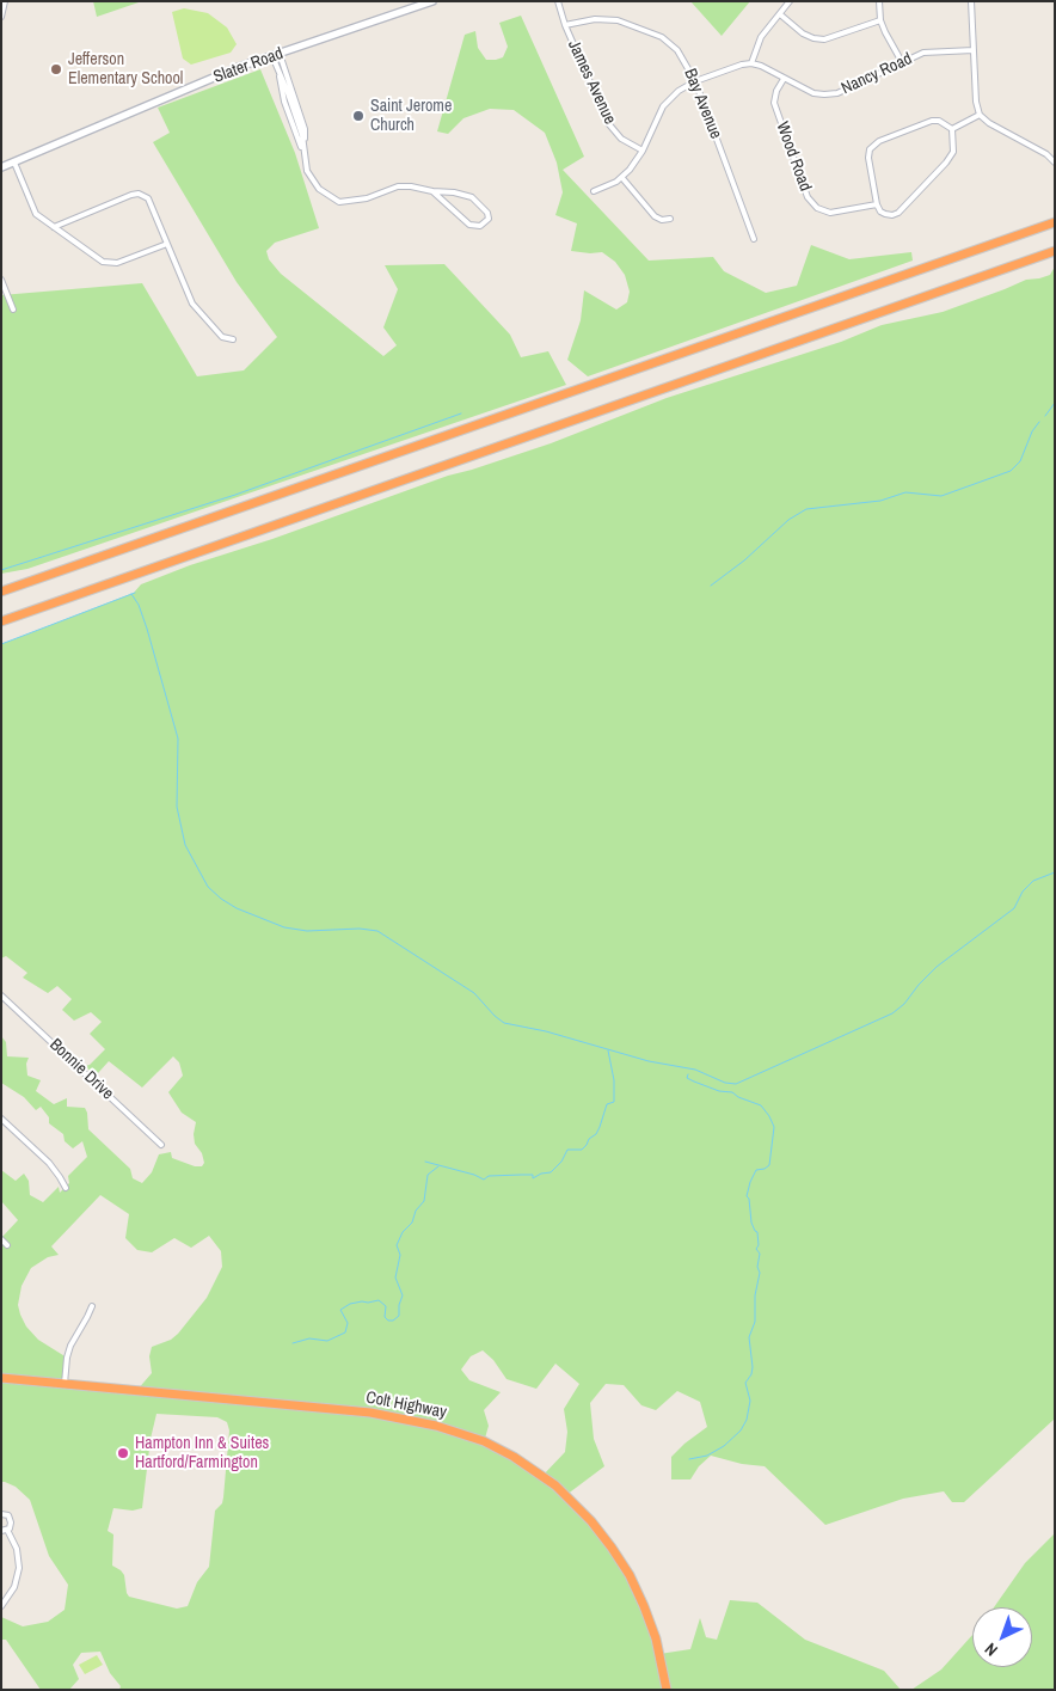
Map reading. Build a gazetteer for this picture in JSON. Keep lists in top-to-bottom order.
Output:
{
  "streets": {
    "highway": ["Colt Highway"],
    "main road": ["Slater Road"],
    "street": [
      "Nancy Road",
      "James Avenue",
      "Bay Avenue",
      "Wood Road",
      "Bonnie Drive"
    ]
  },
  "crossings": [
    ["Nancy Road", "Wood Road"],
    ["James Avenue", "Bay Avenue"]
  ],
  "places": ["Jefferson Elementary School", "Saint Jerome Church", "Hampton Inn & Suites Hartford/Farmington"],
  "north": "bottom left"
}
